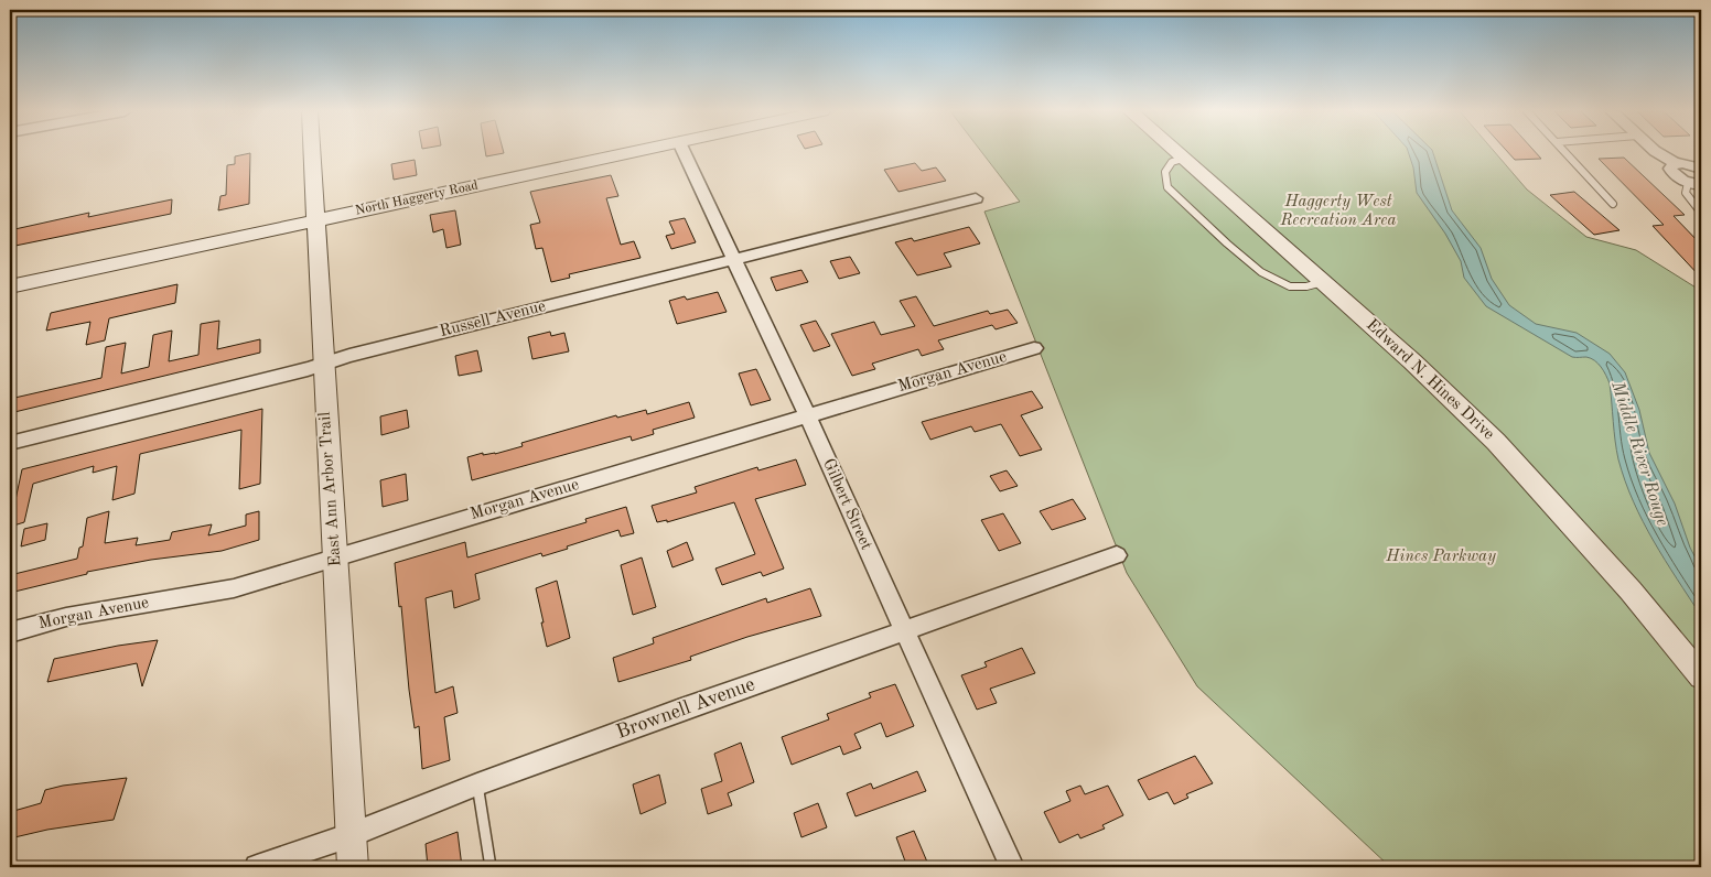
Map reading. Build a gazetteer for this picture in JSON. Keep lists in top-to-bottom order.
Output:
{
  "streets": {
    "street": [
      "North Haggerty Road",
      "Russell Avenue",
      "Morgan Avenue",
      "Edward N. Hines Drive",
      "East Ann Arbor Trail",
      "Gilbert Street",
      "Brownell Avenue"
    ]
  },
  "crossings": [
    ["North Haggerty Road", "East Ann Arbor Trail"],
    ["Russell Avenue", "East Ann Arbor Trail"],
    ["Russell Avenue", "Gilbert Street"],
    ["Morgan Avenue", "East Ann Arbor Trail"],
    ["Morgan Avenue", "Gilbert Street"],
    ["East Ann Arbor Trail", "Brownell Avenue"],
    ["Gilbert Street", "Brownell Avenue"]
  ],
  "water": ["Middle River Rouge"],
  "parks": ["Haggerty West Recreation Area", "Hines Parkway"]
}
